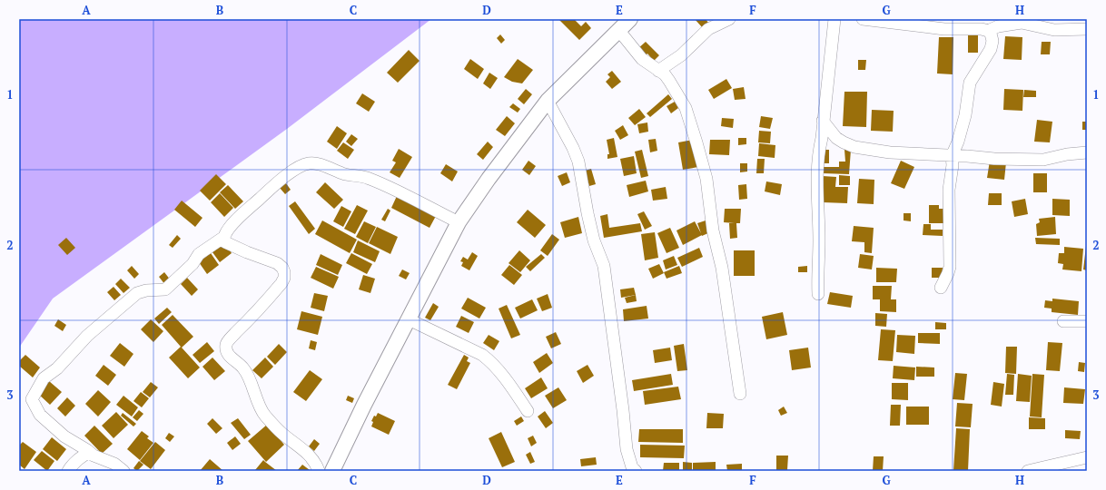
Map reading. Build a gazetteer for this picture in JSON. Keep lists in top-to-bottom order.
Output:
{
  "grid": {
    "columns": [
      "A",
      "B",
      "C",
      "D",
      "E",
      "F",
      "G",
      "H"
    ],
    "rows": ["1", "2", "3"]
  }
}
